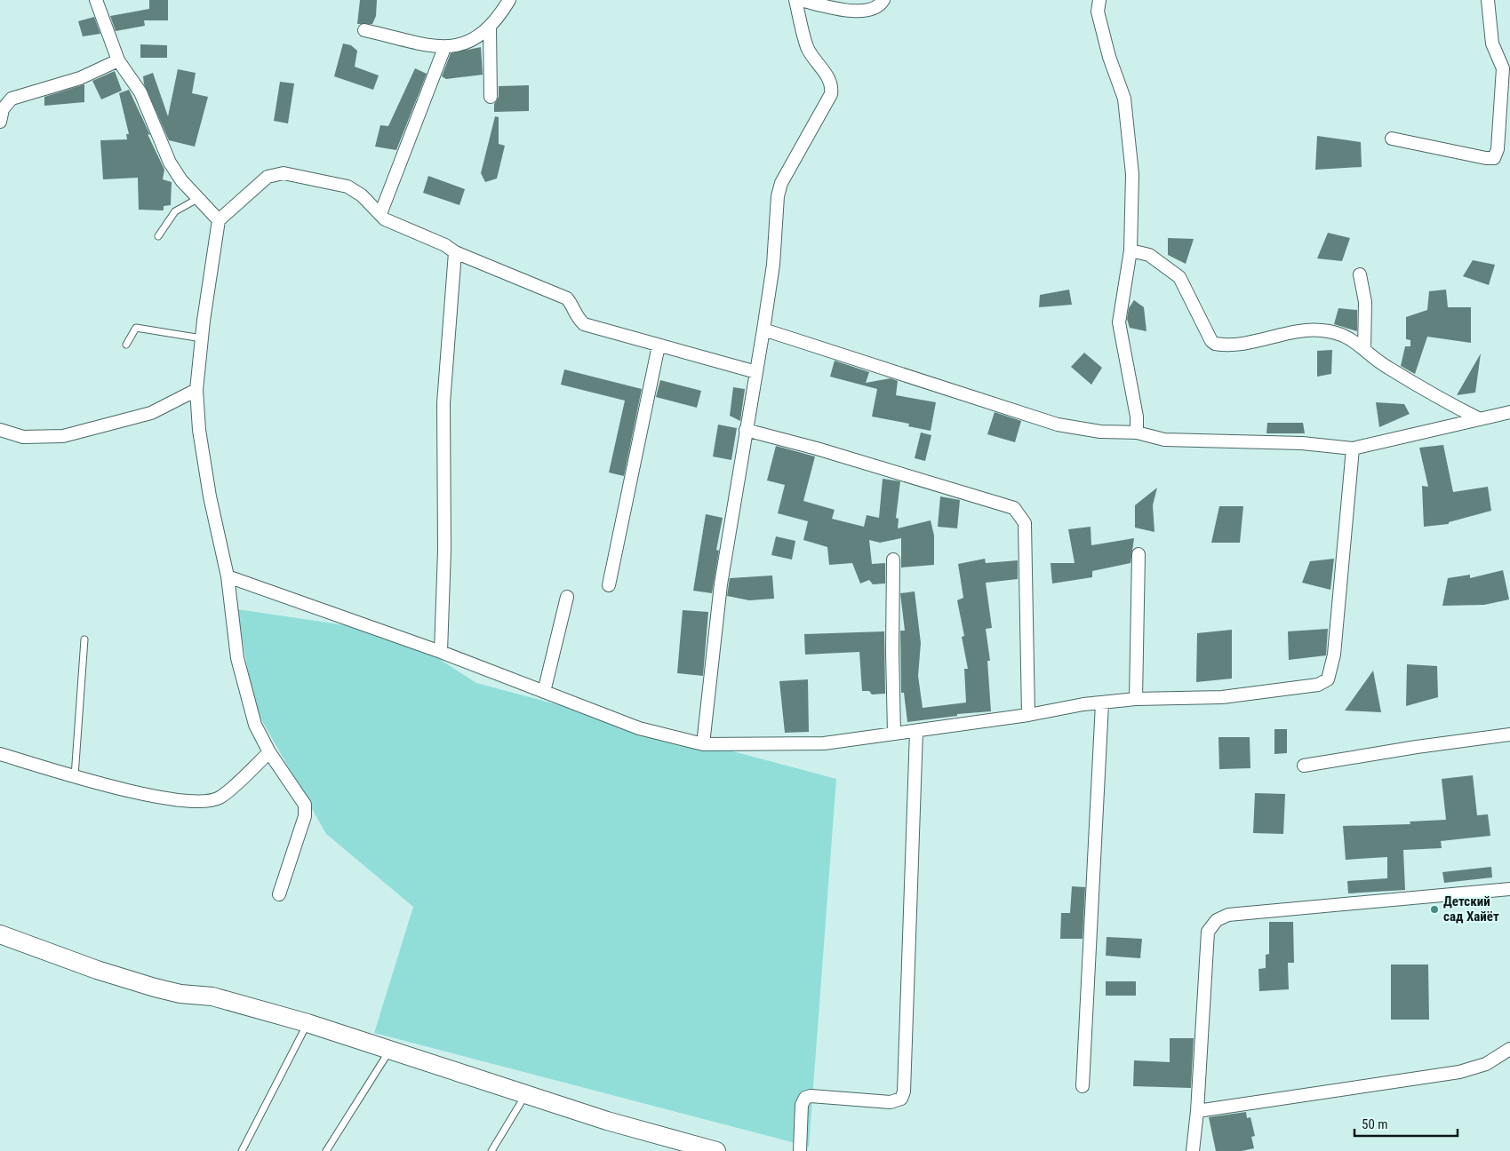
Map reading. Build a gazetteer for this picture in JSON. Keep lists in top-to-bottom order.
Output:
{
  "places": ["Детский сад Хайёт"],
  "scale_bar": "50 m"
}
